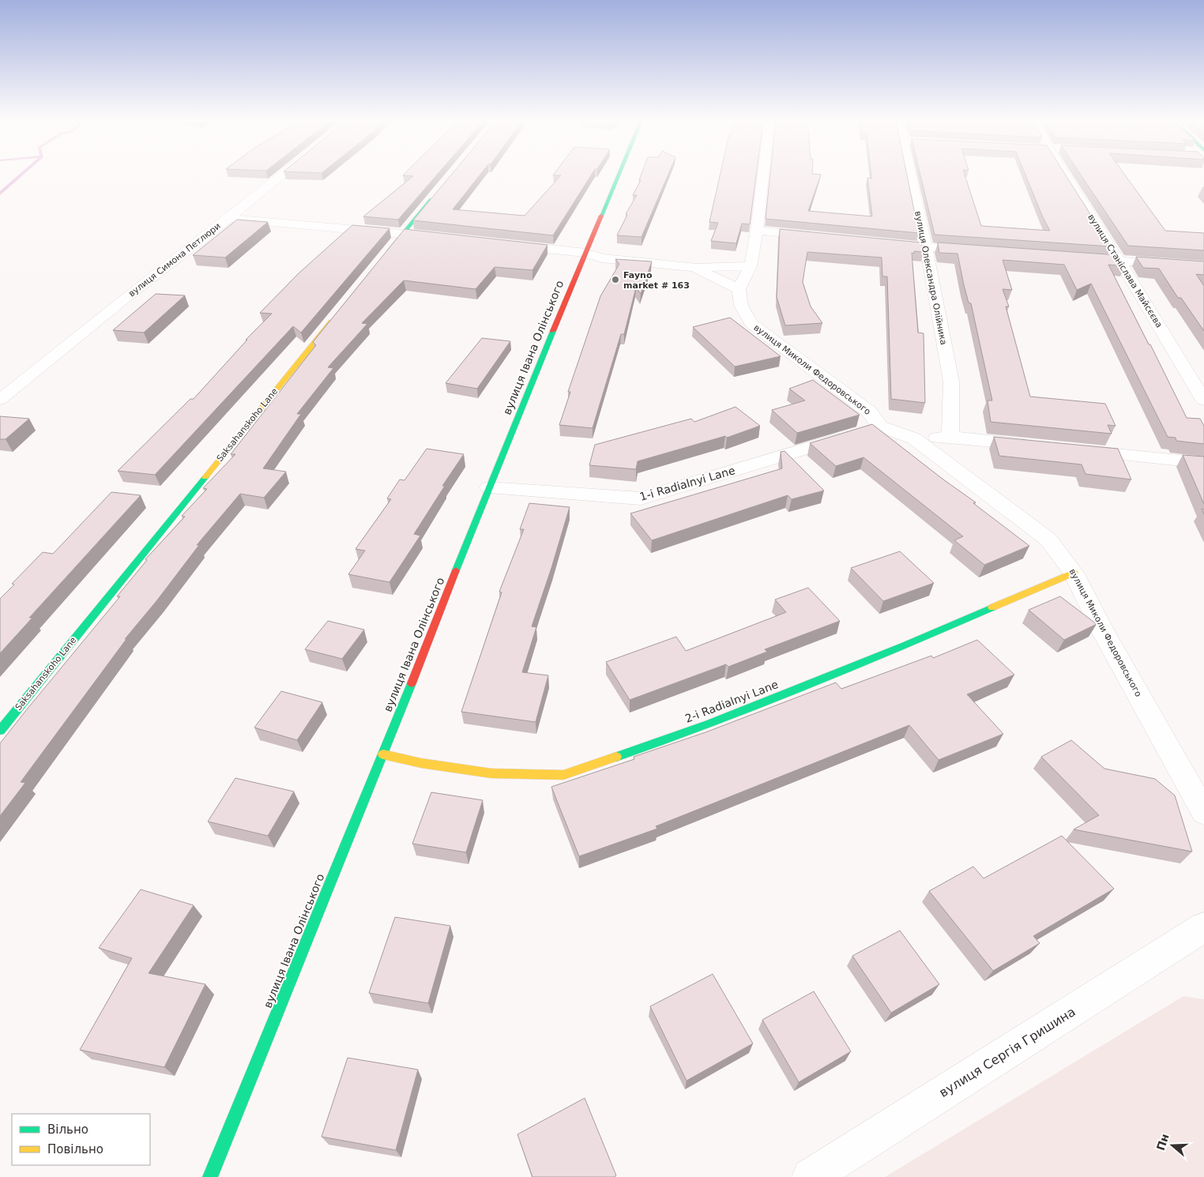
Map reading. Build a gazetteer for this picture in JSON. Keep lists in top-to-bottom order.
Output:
{
  "streets": {
    "street": [
      "вулиця Симона Петлюри",
      "вулиця Станіслава Майсєєва",
      "вулиця Олександра Олійника",
      "вулиця Івана Олінського",
      "вулиця Миколи Федоровського",
      "Saksahanskoho Lane",
      "1-i Radialnyi Lane",
      "2-i Radialnyi Lane",
      "вулиця Сергія Гришина"
    ]
  },
  "crossings": [
    ["вулиця Івана Олінського", "1-i Radialnyi Lane"],
    ["вулиця Івана Олінського", "2-i Radialnyi Lane"],
    ["вулиця Миколи Федоровського", "1-i Radialnyi Lane"],
    ["вулиця Миколи Федоровського", "2-i Radialnyi Lane"]
  ],
  "places": ["Fayno market # 163"],
  "legend": ["Вільно", "Повільно"],
  "north": "left"
}
